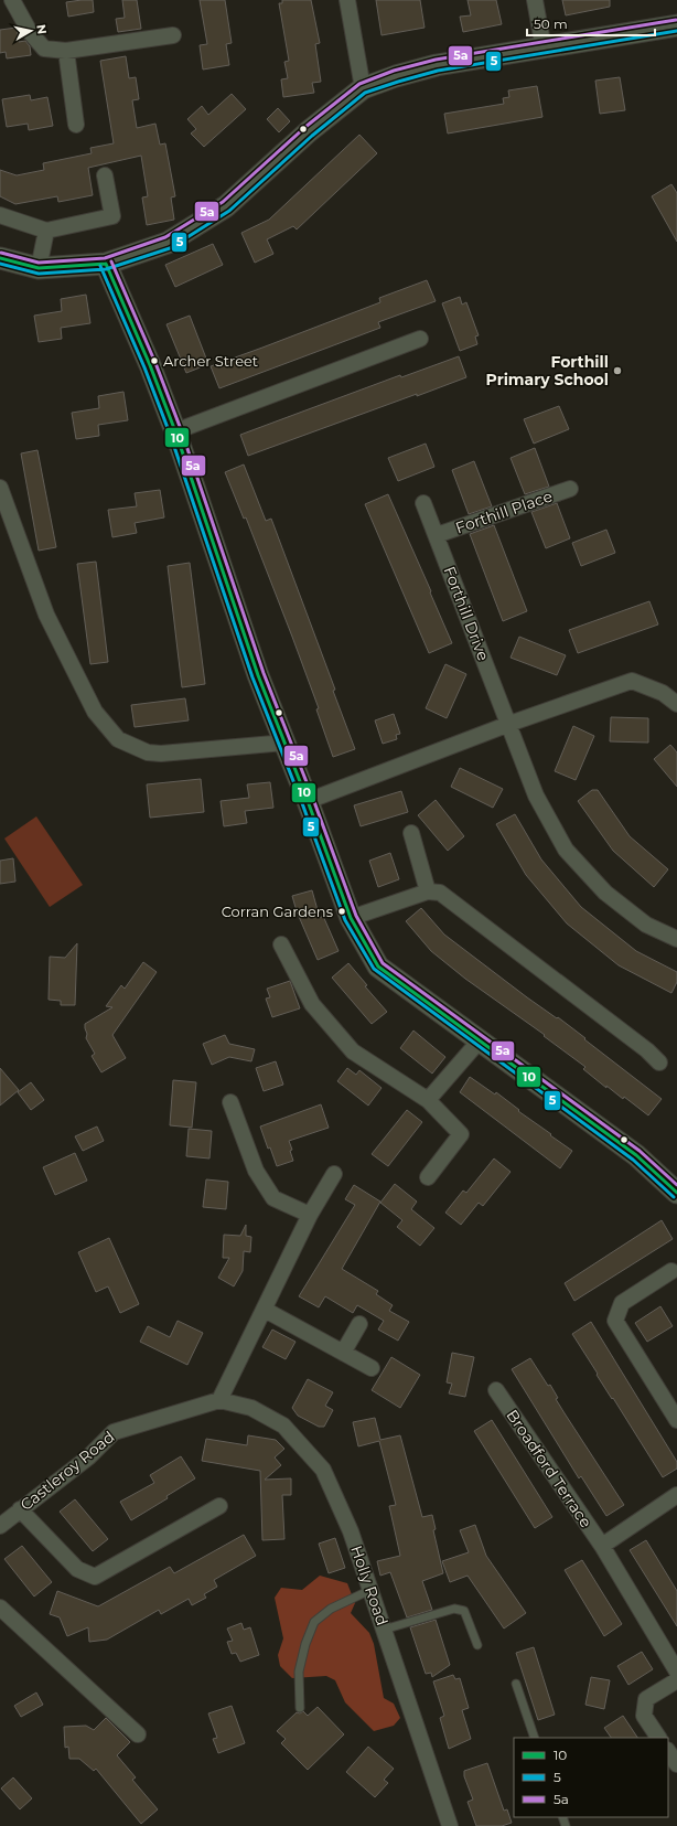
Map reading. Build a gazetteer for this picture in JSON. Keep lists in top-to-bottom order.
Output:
{
  "streets": {
    "street": [
      "Forthill Place",
      "Forthill Drive",
      "Broadford Terrace",
      "Castleroy Road",
      "Holly Road"
    ]
  },
  "crossings": [
    ["Forthill Place", "Forthill Drive"],
    ["Castleroy Road", "Holly Road"]
  ],
  "places": ["Archer Street", "Forthill Primary School", "Corran Gardens"],
  "lines": ["transit line 5a", "transit line 5", "transit line 10"],
  "legend": ["10", "5", "5a"],
  "scale_bar": "50 m",
  "north": "right"
}
